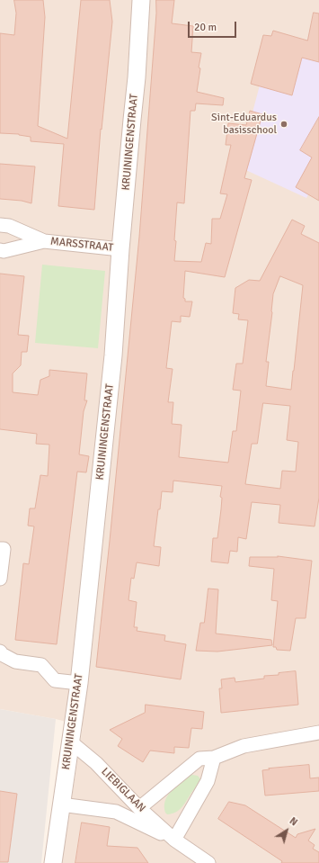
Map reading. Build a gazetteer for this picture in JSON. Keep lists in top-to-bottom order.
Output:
{
  "streets": {
    "street": ["KRUININGENSTRAAT", "MARSSTRAAT", "LIEBIGLAAN"]
  },
  "crossings": [
    ["KRUININGENSTRAAT", "MARSSTRAAT"],
    ["KRUININGENSTRAAT", "LIEBIGLAAN"]
  ],
  "places": ["Sint-Eduardus basisschool"],
  "scale_bar": "20 m",
  "north": "top right"
}
